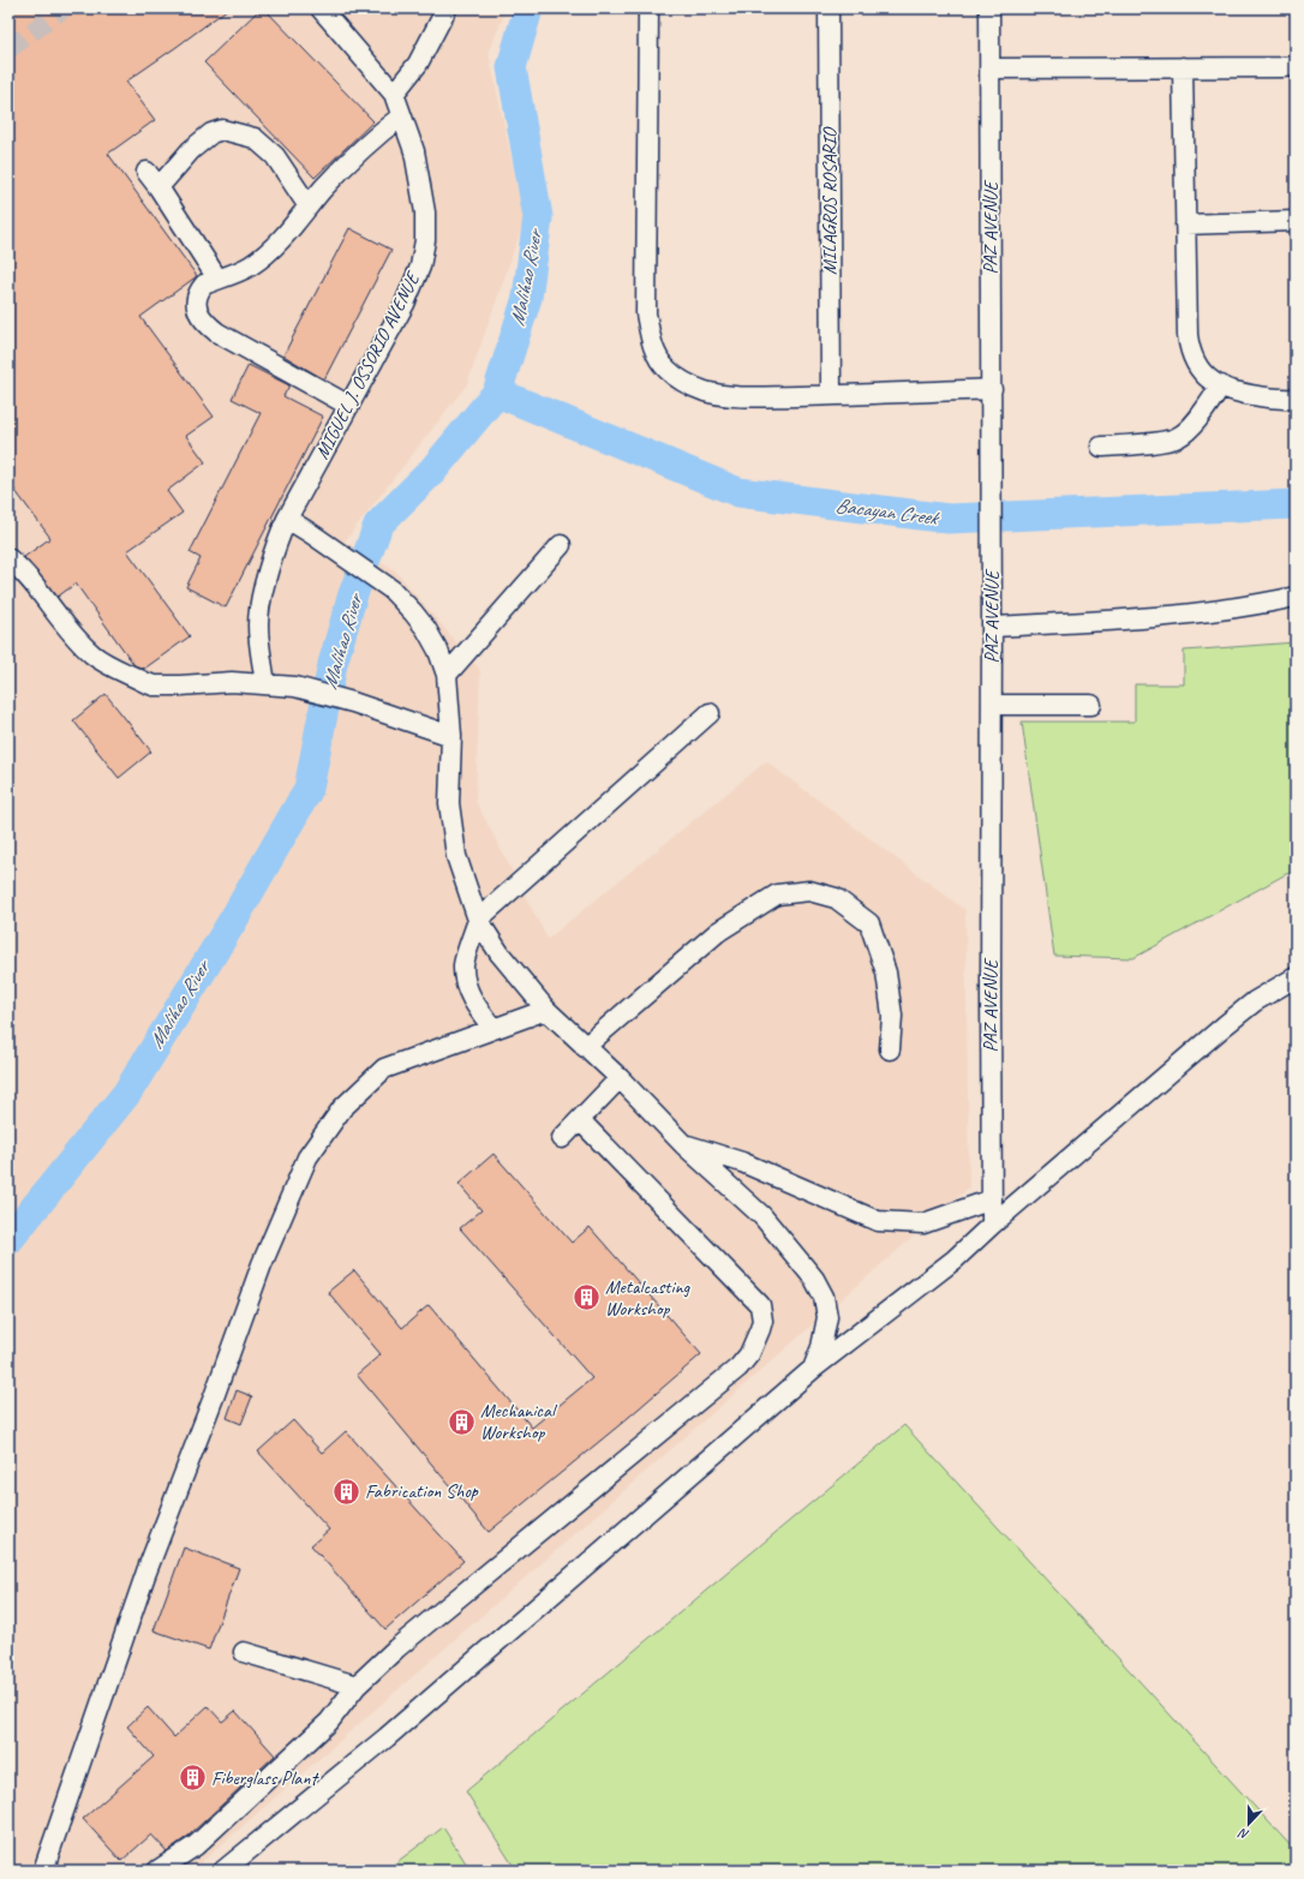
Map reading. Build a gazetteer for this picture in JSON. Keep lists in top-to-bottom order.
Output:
{
  "streets": {
    "street": ["MILAGROS ROSARIO", "PAZ AVENUE", "MIGUEL J. OSSORIO AVENUE"]
  },
  "water": ["Malihao River", "Bacayan Creek"],
  "places": {
    "building": [
      "Metalcasting Workshop",
      "Mechanical Workshop",
      "Fabrication Shop",
      "Fiberglass Plant"
    ]
  },
  "north": "bottom"
}
